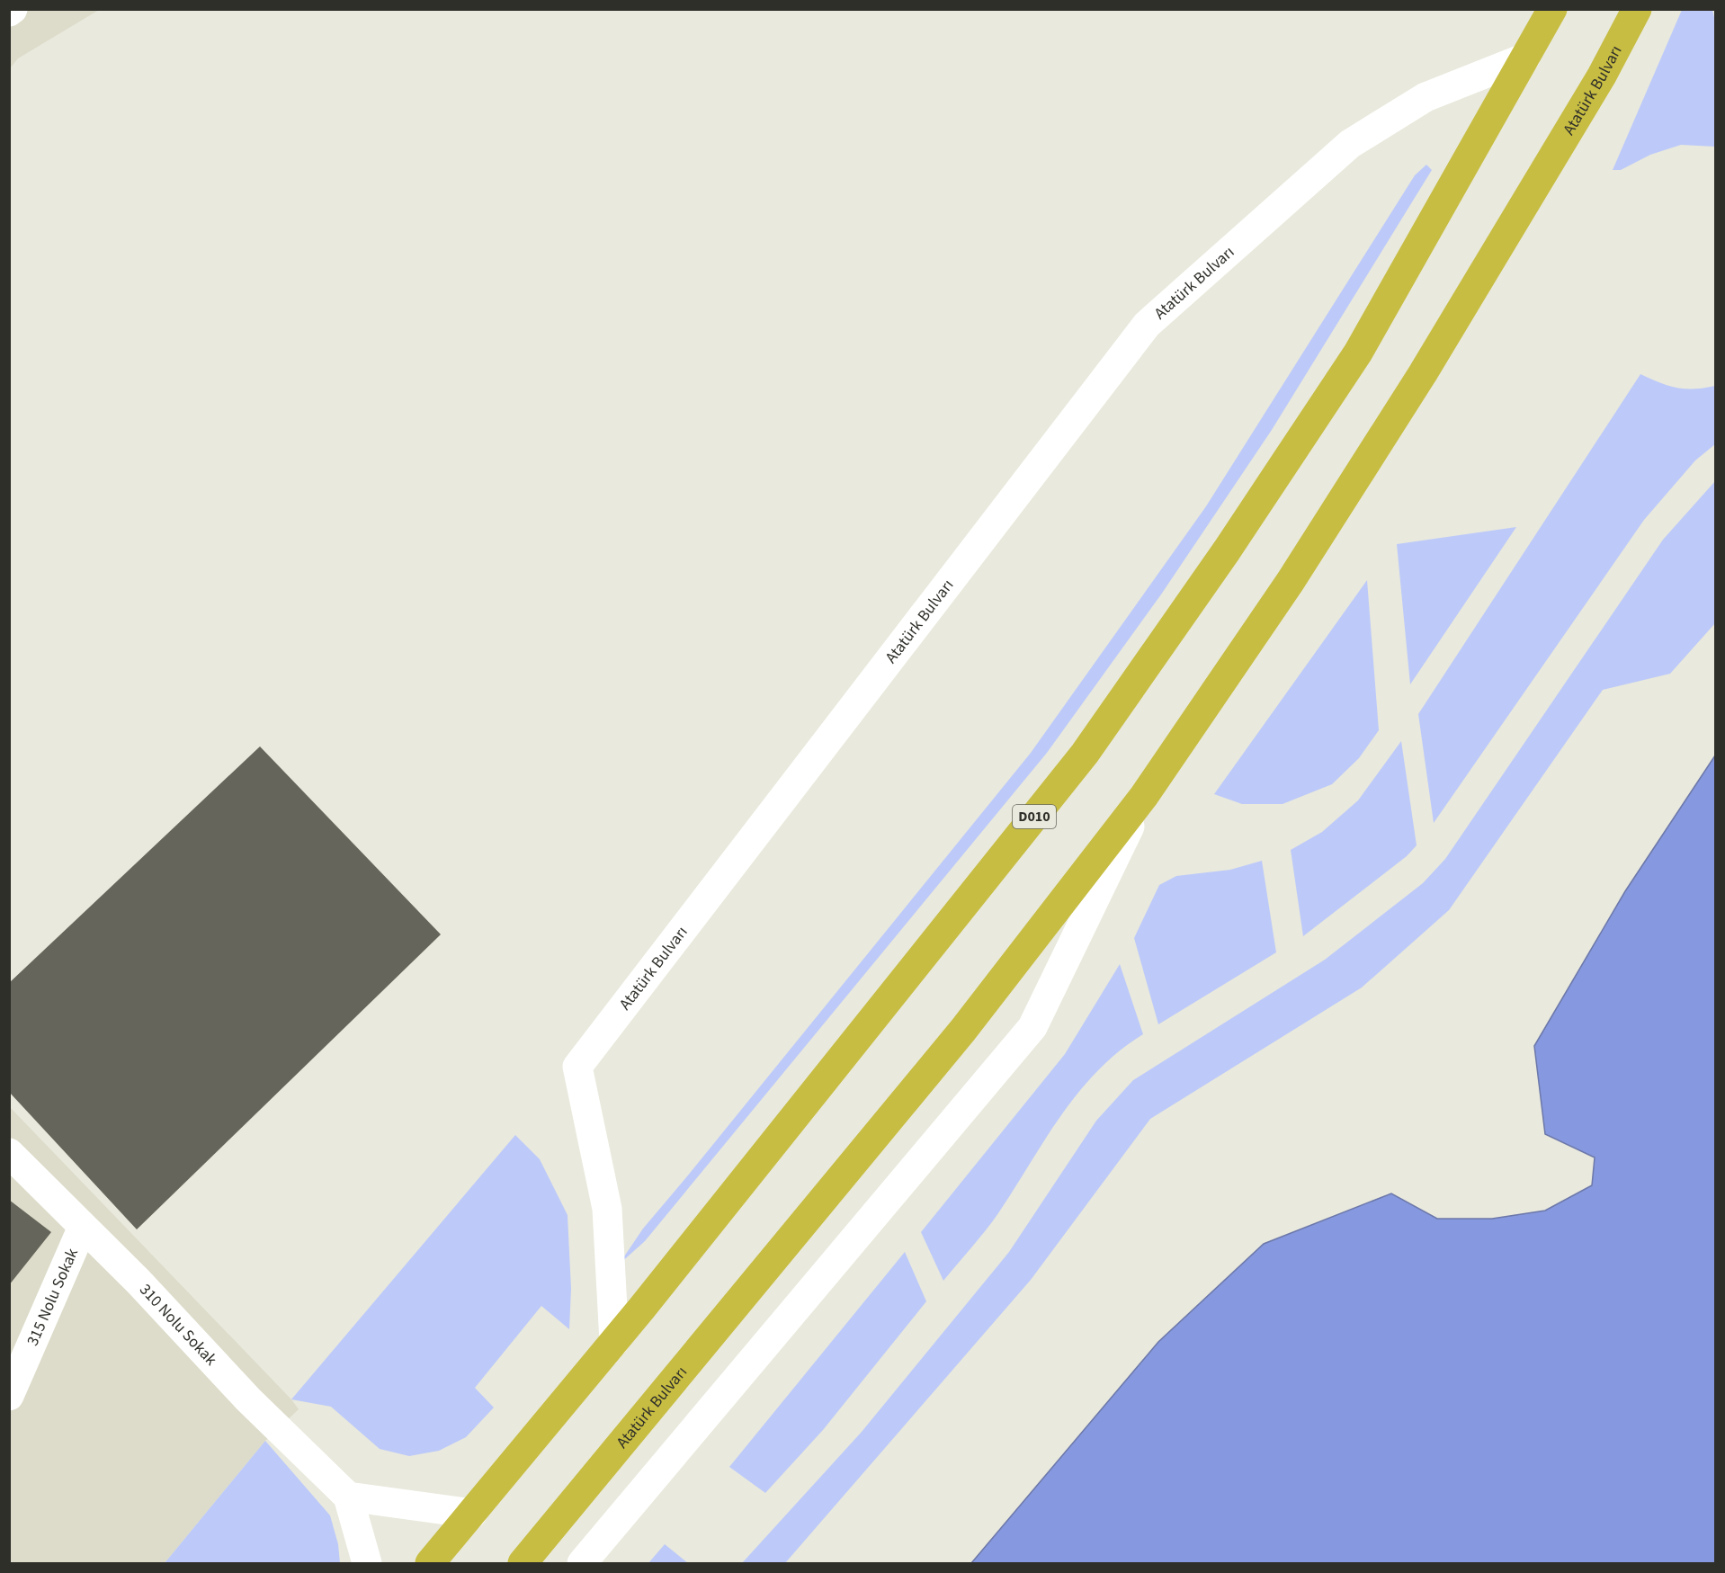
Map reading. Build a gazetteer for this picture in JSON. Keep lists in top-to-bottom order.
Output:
{
  "streets": {
    "highway": ["Atatürk Bulvarı", "D010"],
    "street": ["315 Nolu Sokak", "310 Nolu Sokak"]
  },
  "crossings": [
    ["Atatürk Bulvarı", "D010"],
    ["315 Nolu Sokak", "310 Nolu Sokak"]
  ]
}
